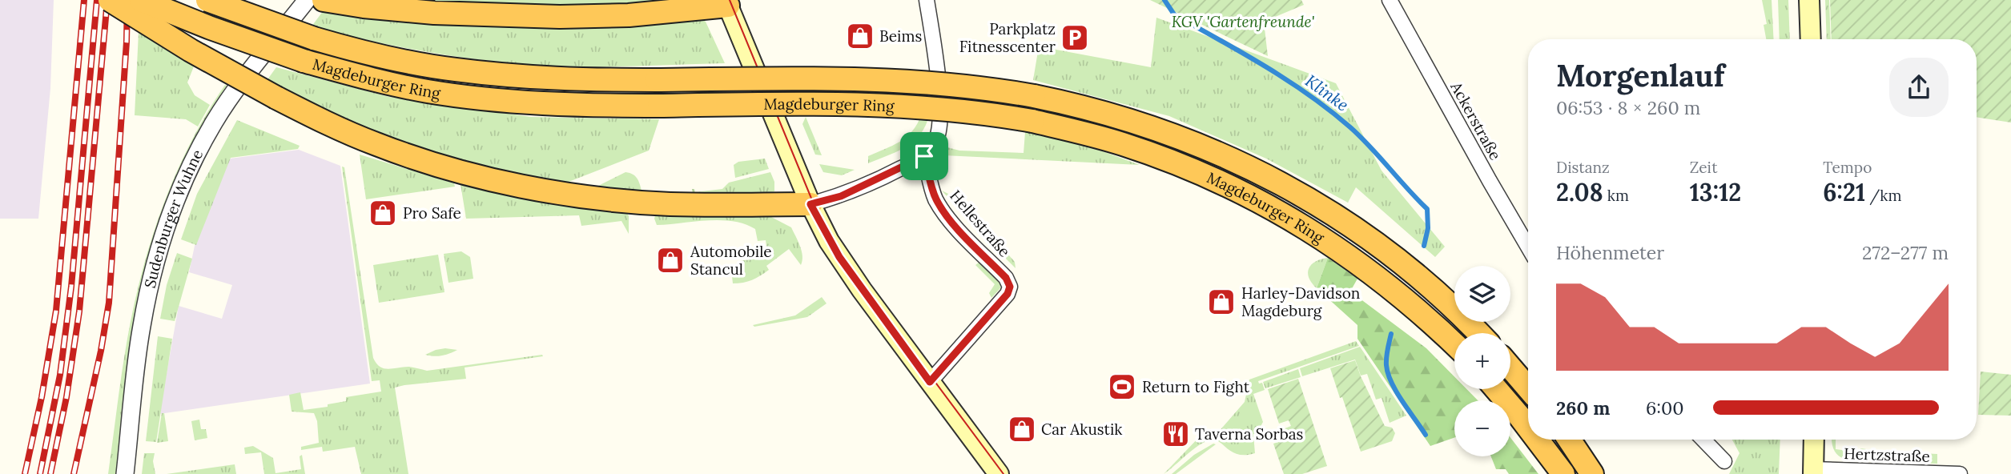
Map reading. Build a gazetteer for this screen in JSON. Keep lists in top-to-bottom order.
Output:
{
  "streets": {
    "highway": ["Magdeburger Ring"],
    "street": [
      "Ackerstraße",
      "Sudenburger Wuhne",
      "Hellestraße",
      "Hertzstraße"
    ]
  },
  "water": ["Klinke"],
  "parks": ["KGV 'Gartenfreunde'"],
  "places": {
    "shop": [
      "Beims",
      "Pro Safe",
      "Automobile Stancul",
      "Harley-Davidson Magdeburg",
      "Car Akustik"
    ],
    "parking": ["Parkplatz Fitnesscenter"],
    "sports": ["Return to Fight"],
    "restaurant": ["Taverna Sorbas"]
  },
  "page": {
    "heading": ["Morgenlauf", "06:53 · 8 × 260 m"],
    "stats": [
      ["Distanz", "2.08 km"],
      ["Zeit", "13:12"],
      ["Tempo", "6:21 /km"]
    ],
    "chart": ["Höhenmeter", "272–277 m"],
    "map_buttons": ["+", "−"],
    "list": [
      {
        "name": "260 m",
        "note": "6:00"
      }
    ]
  }
}
